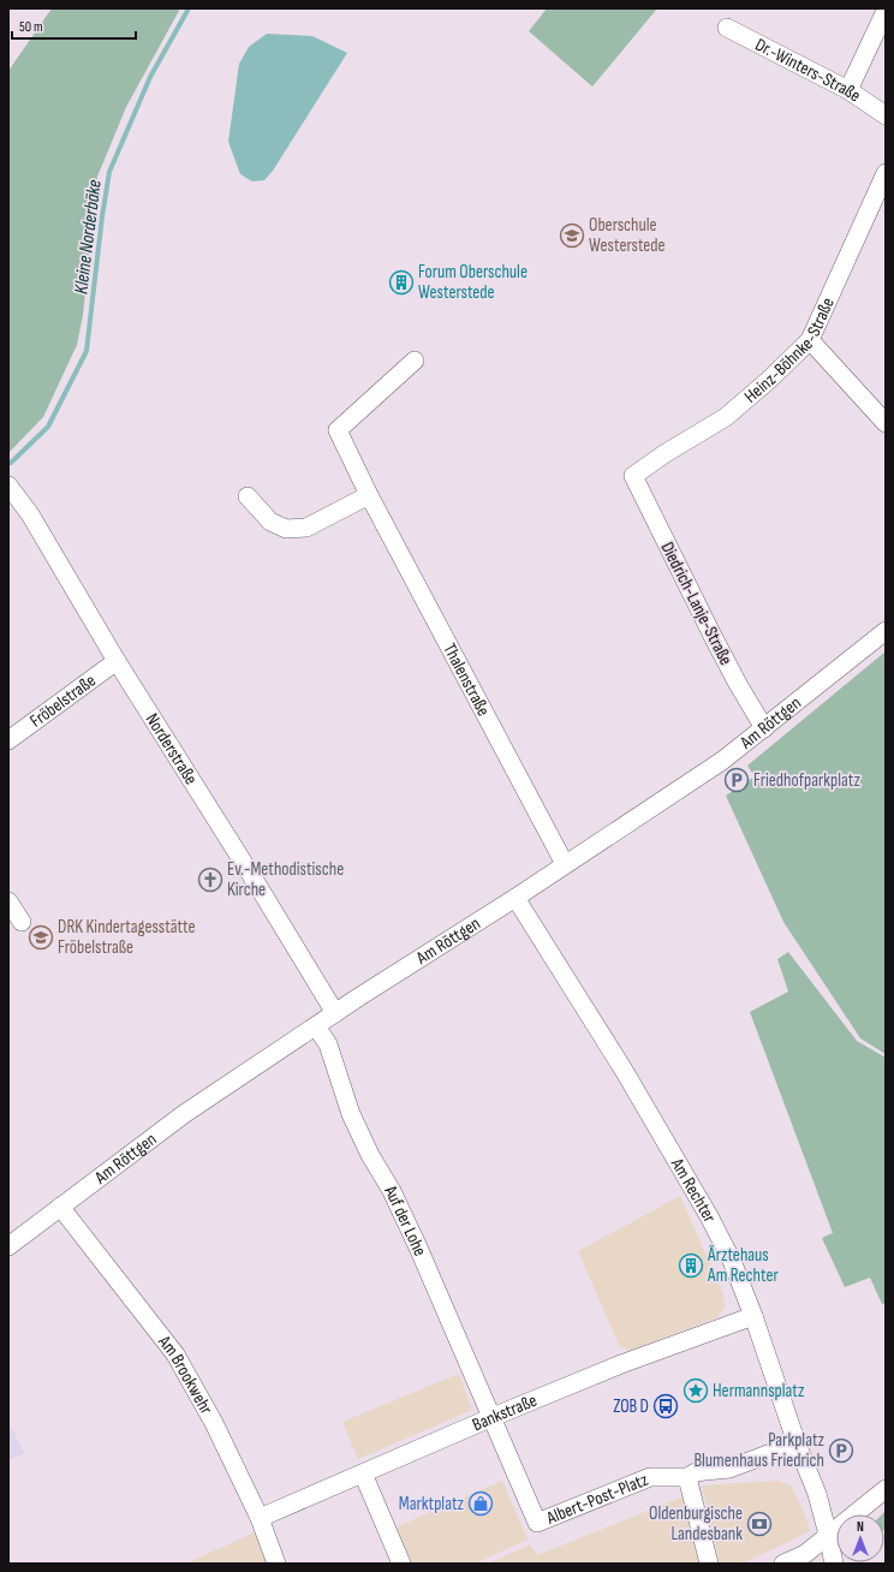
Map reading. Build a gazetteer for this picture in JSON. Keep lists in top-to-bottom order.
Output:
{
  "streets": {
    "street": [
      "Dr.-Winters-Straße",
      "Heinz-Böhnke-Straße",
      "Diedrich-Lanje-Straße",
      "Thalenstraße",
      "Fröbelstraße",
      "Am Röttgen",
      "Norderstraße",
      "Am Rechter",
      "Auf der Lohe",
      "Am Brookwehr",
      "Bankstraße",
      "Albert-Post-Platz"
    ]
  },
  "crossings": [
    ["Heinz-Böhnke-Straße", "Diedrich-Lanje-Straße"],
    ["Diedrich-Lanje-Straße", "Am Röttgen"],
    ["Thalenstraße", "Am Röttgen"],
    ["Fröbelstraße", "Norderstraße"],
    ["Am Röttgen", "Norderstraße"],
    ["Am Röttgen", "Am Rechter"],
    ["Am Röttgen", "Auf der Lohe"],
    ["Am Röttgen", "Am Brookwehr"],
    ["Am Rechter", "Bankstraße"],
    ["Auf der Lohe", "Bankstraße"],
    ["Auf der Lohe", "Albert-Post-Platz"],
    ["Am Brookwehr", "Bankstraße"],
    ["Bankstraße", "Albert-Post-Platz"]
  ],
  "water": ["Kleine Norderbäke"],
  "places": {
    "school or university": ["Oberschule Westerstede", "DRK Kindertagesstätte Fröbelstraße"],
    "building": ["Forum Oberschule Westerstede", "Ärztehaus Am Rechter"],
    "parking": ["Friedhofparkplatz", "Parkplatz Blumenhaus Friedrich"],
    "church": ["Ev.-Methodistische Kirche"],
    "place": ["Hermannsplatz"],
    "bus stop": ["ZOB D"],
    "shop": ["Marktplatz"],
    "bank": ["Oldenburgische Landesbank"]
  },
  "scale_bar": "50 m",
  "north": "top"
}
